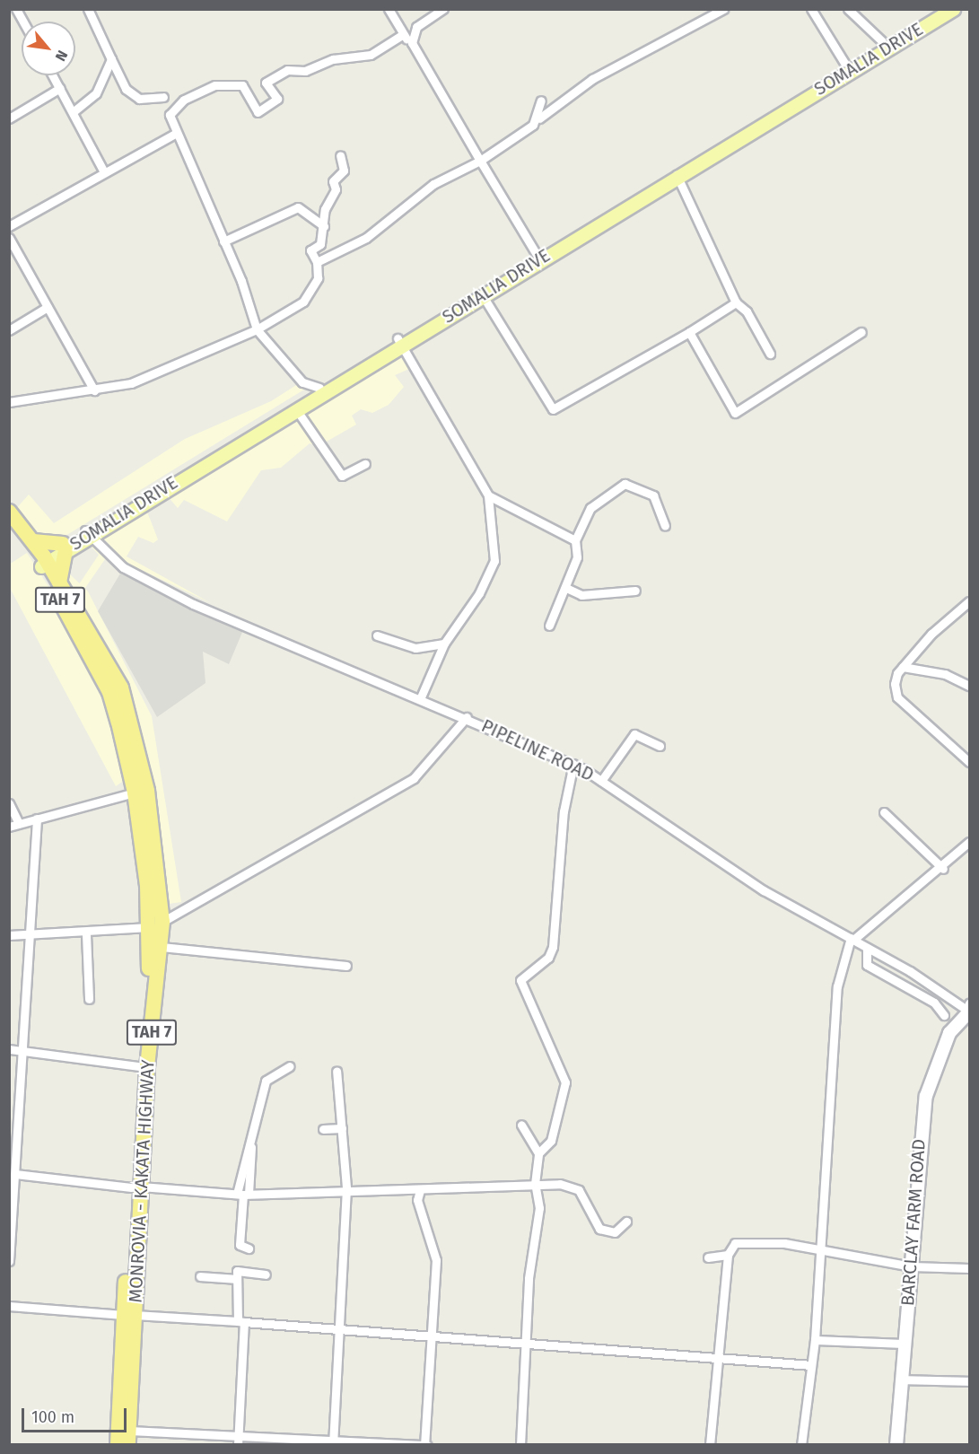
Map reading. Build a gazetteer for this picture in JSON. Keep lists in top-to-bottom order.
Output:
{
  "streets": {
    "highway": ["TAH 7", "MONROVIA - KAKATA HIGHWAY"],
    "main road": ["SOMALIA DRIVE"],
    "street": ["PIPELINE ROAD", "BARCLAY FARM ROAD"]
  },
  "crossings": [
    ["SOMALIA DRIVE", "TAH 7"],
    ["SOMALIA DRIVE", "PIPELINE ROAD"],
    ["SOMALIA DRIVE", "MONROVIA - KAKATA HIGHWAY"],
    ["TAH 7", "MONROVIA - KAKATA HIGHWAY"],
    ["PIPELINE ROAD", "BARCLAY FARM ROAD"]
  ],
  "scale_bar": "100 m",
  "north": "bottom right"
}
